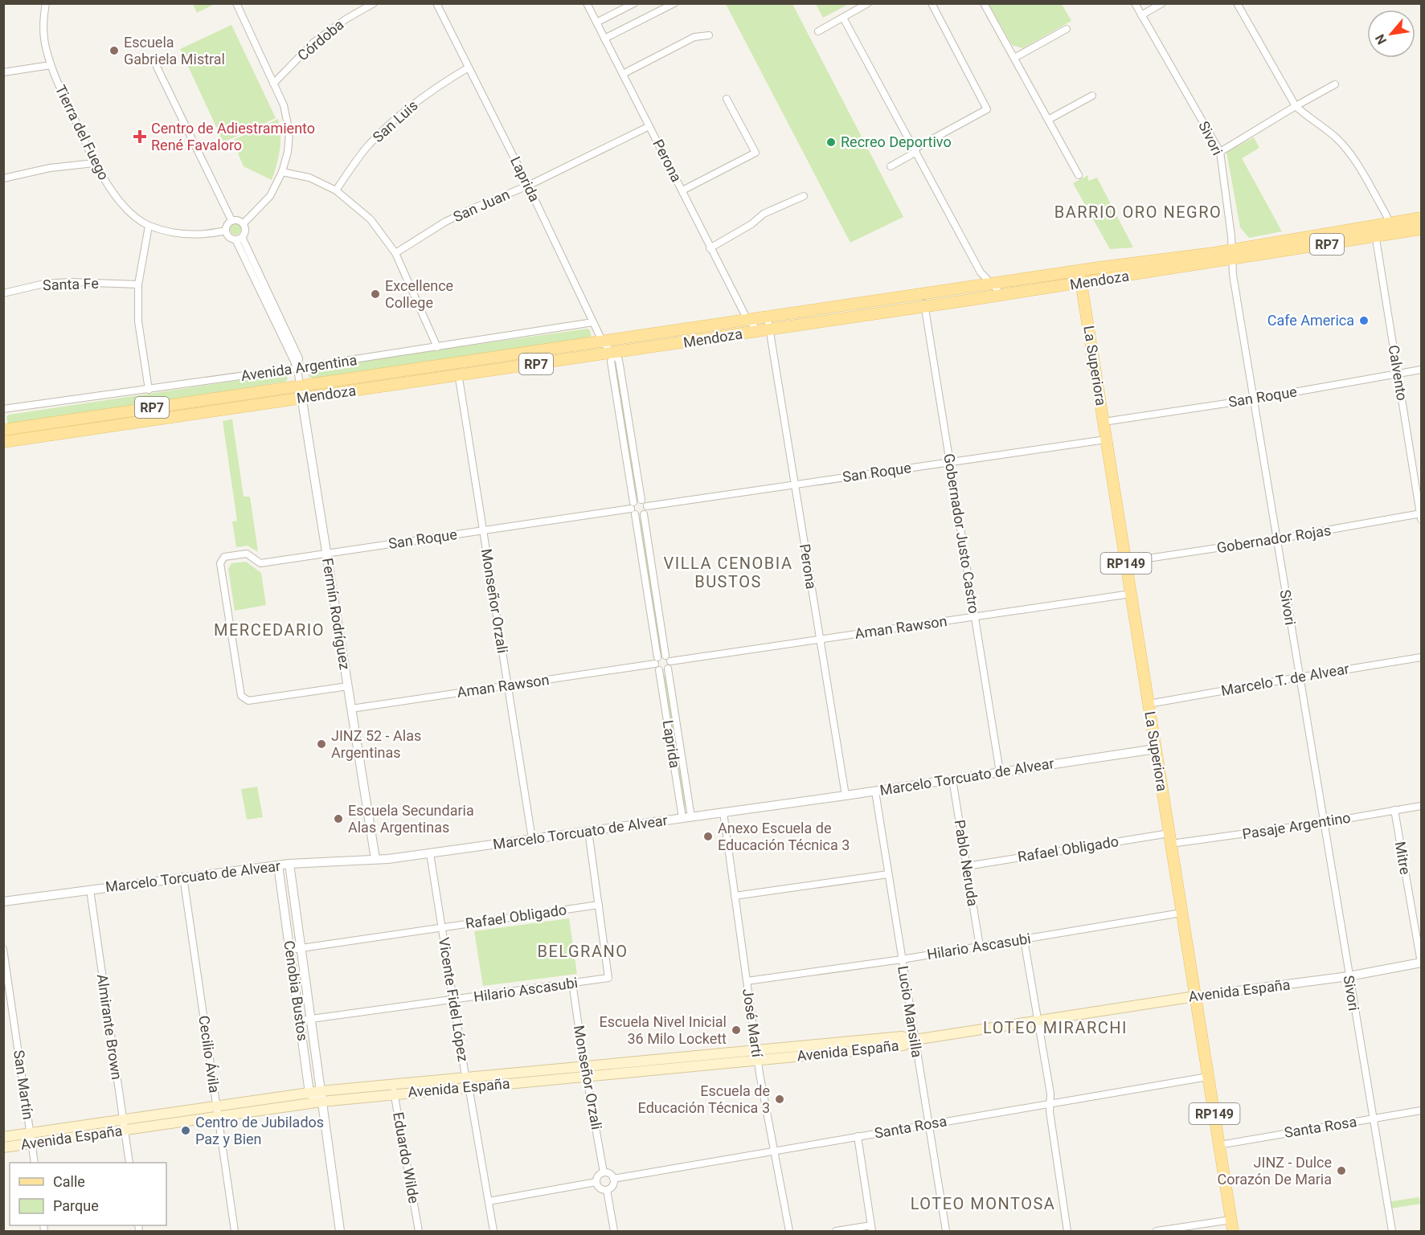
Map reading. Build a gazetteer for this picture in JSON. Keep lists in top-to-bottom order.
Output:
{
  "streets": {
    "main road": [
      "RP7",
      "Mendoza",
      "La Superiora",
      "RP149",
      "Avenida España"
    ],
    "street": [
      "Córdoba",
      "San Luis",
      "Tierra del Fuego",
      "Sivori",
      "Perona",
      "Laprida",
      "San Juan",
      "Santa Fe",
      "Avenida Argentina",
      "Calvento",
      "San Roque",
      "Gobernador Justo Castro",
      "Gobernador Rojas",
      "Monseñor Orzali",
      "Fermín Rodríguez",
      "Aman Rawson",
      "Marcelo T. de Alvear",
      "Marcelo Torcuato de Alvear",
      "Pasaje Argentino",
      "Rafael Obligado",
      "Mitre",
      "Pablo Neruda",
      "Hilario Ascasubi",
      "Cenobia Bustos",
      "Vicente Fidel López",
      "Lucio Mansilla",
      "José Martí",
      "Almirante Brown",
      "Cecilio Ávila",
      "San Martín",
      "Santa Rosa",
      "Eduardo Wilde"
    ]
  },
  "crossings": [
    ["San Luis", "Laprida"],
    ["Tierra del Fuego", "Fermín Rodríguez"],
    ["Sivori", "Mendoza"],
    ["Sivori", "San Roque"],
    ["Sivori", "Gobernador Rojas"],
    ["Sivori", "Marcelo T. de Alvear"],
    ["Sivori", "Pasaje Argentino"],
    ["Sivori", "Avenida España"],
    ["Sivori", "Santa Rosa"],
    ["Perona", "San Juan"],
    ["Perona", "Mendoza"],
    ["Perona", "San Roque"],
    ["Perona", "Aman Rawson"],
    ["Perona", "Marcelo Torcuato de Alvear"],
    ["Laprida", "San Juan"],
    ["Laprida", "Mendoza"],
    ["Laprida", "Avenida Argentina"],
    ["Laprida", "San Roque"],
    ["Laprida", "Aman Rawson"],
    ["Laprida", "Marcelo Torcuato de Alvear"],
    ["Mendoza", "La Superiora"],
    ["Mendoza", "Calvento"],
    ["Mendoza", "Gobernador Justo Castro"],
    ["Mendoza", "Monseñor Orzali"],
    ["Mendoza", "Fermín Rodríguez"],
    ["La Superiora", "San Roque"],
    ["La Superiora", "Gobernador Rojas"],
    ["La Superiora", "Aman Rawson"],
    ["La Superiora", "Marcelo T. de Alvear"],
    ["La Superiora", "Marcelo Torcuato de Alvear"],
    ["La Superiora", "Pasaje Argentino"],
    ["La Superiora", "Rafael Obligado"],
    ["La Superiora", "Hilario Ascasubi"],
    ["La Superiora", "Avenida España"],
    ["La Superiora", "Santa Rosa"],
    ["Avenida Argentina", "Fermín Rodríguez"],
    ["Calvento", "San Roque"],
    ["Calvento", "Gobernador Rojas"],
    ["San Roque", "Gobernador Justo Castro"],
    ["San Roque", "Monseñor Orzali"],
    ["San Roque", "Fermín Rodríguez"],
    ["Gobernador Justo Castro", "Aman Rawson"],
    ["Gobernador Justo Castro", "Marcelo Torcuato de Alvear"],
    ["Monseñor Orzali", "Aman Rawson"],
    ["Monseñor Orzali", "Marcelo Torcuato de Alvear"],
    ["Monseñor Orzali", "Hilario Ascasubi"],
    ["Monseñor Orzali", "Avenida España"],
    ["Monseñor Orzali", "Santa Rosa"],
    ["Fermín Rodríguez", "Aman Rawson"],
    ["Fermín Rodríguez", "Marcelo Torcuato de Alvear"],
    ["Marcelo Torcuato de Alvear", "Pablo Neruda"],
    ["Marcelo Torcuato de Alvear", "Cenobia Bustos"],
    ["Marcelo Torcuato de Alvear", "Vicente Fidel López"],
    ["Marcelo Torcuato de Alvear", "Lucio Mansilla"],
    ["Marcelo Torcuato de Alvear", "José Martí"],
    ["Marcelo Torcuato de Alvear", "Almirante Brown"],
    ["Marcelo Torcuato de Alvear", "Cecilio Ávila"],
    ["Pasaje Argentino", "Rafael Obligado"],
    ["Pasaje Argentino", "Mitre"],
    ["Rafael Obligado", "Pablo Neruda"],
    ["Rafael Obligado", "Hilario Ascasubi"],
    ["Rafael Obligado", "Cenobia Bustos"],
    ["Rafael Obligado", "Vicente Fidel López"],
    ["Mitre", "Avenida España"],
    ["Pablo Neruda", "Hilario Ascasubi"],
    ["Hilario Ascasubi", "Cenobia Bustos"],
    ["Hilario Ascasubi", "Vicente Fidel López"],
    ["Hilario Ascasubi", "Lucio Mansilla"],
    ["Hilario Ascasubi", "José Martí"],
    ["Cenobia Bustos", "Avenida España"],
    ["Avenida España", "Vicente Fidel López"],
    ["Avenida España", "Lucio Mansilla"],
    ["Avenida España", "José Martí"],
    ["Avenida España", "Almirante Brown"],
    ["Avenida España", "Cecilio Ávila"],
    ["Avenida España", "San Martín"],
    ["Avenida España", "Eduardo Wilde"],
    ["Lucio Mansilla", "Santa Rosa"],
    ["José Martí", "Santa Rosa"]
  ],
  "districts": [
    "BARRIO ORO NEGRO",
    "VILLA CENOBIA BUSTOS",
    "MERCEDARIO",
    "BELGRANO",
    "LOTEO MIRARCHI",
    "LOTEO MONTOSA"
  ],
  "places": {
    "other": [
      "Escuela Gabriela Mistral",
      "Recreo Deportivo",
      "Excellence College",
      "Cafe America",
      "JINZ 52 - Alas Argentinas",
      "Escuela Secundaria Alas Argentinas",
      "Anexo Escuela de Educación Técnica 3",
      "Escuela Nivel Inicial 36 Milo Lockett",
      "Escuela de Educación Técnica 3",
      "Centro de Jubilados Paz y Bien",
      "JINZ - Dulce Corazón De Maria"
    ],
    "health": ["Centro de Adiestramiento René Favaloro"]
  },
  "legend": ["Calle", "Parque"],
  "north": "bottom left"
}
